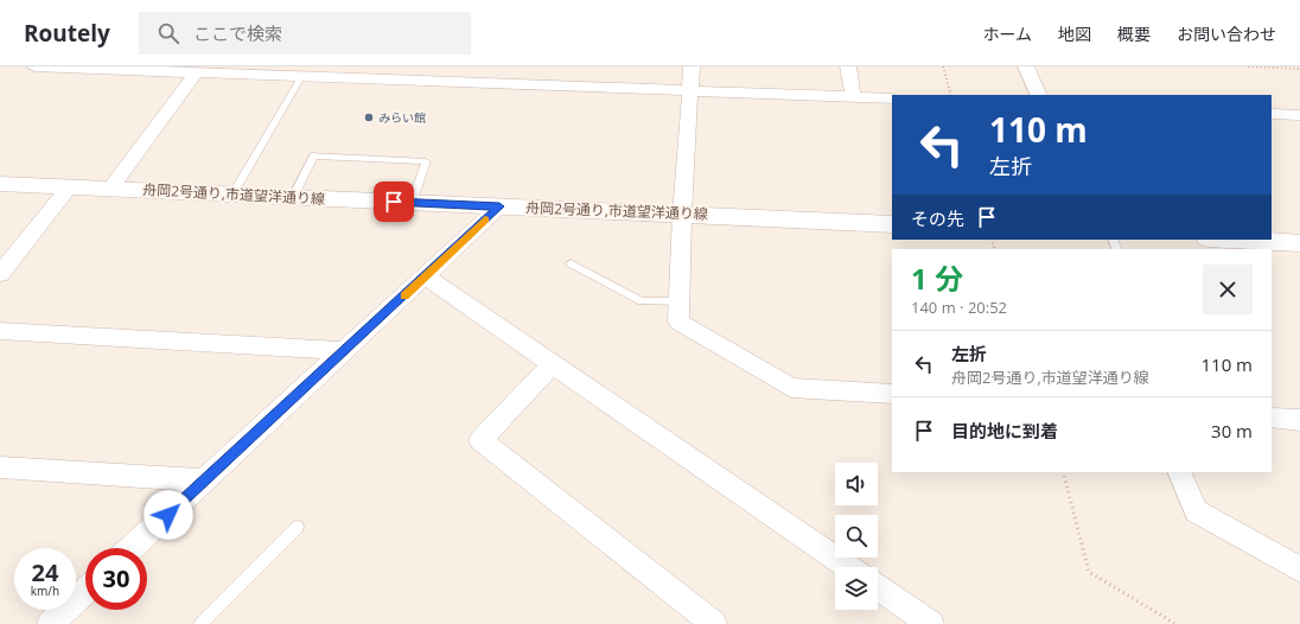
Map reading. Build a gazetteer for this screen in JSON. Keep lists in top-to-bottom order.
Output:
{
  "streets": {
    "street": ["舟岡2号通り,市道望洋通り線"]
  },
  "places": ["みらい館"],
  "page": {
    "header": "Routely",
    "search": "ここで検索",
    "nav": [
      "ホーム",
      "地図",
      "概要",
      "お問い合わせ"
    ],
    "turn": ["110 m", "左折"],
    "then": "その先",
    "heading": ["1 分", "140 m · 20:52"],
    "list": [
      {
        "name": "左折",
        "note": "舟岡2号通り,市道望洋通り線",
        "value": "110 m"
      },
      {
        "name": "目的地に到着",
        "value": "30 m"
      }
    ],
    "speed": "24 km/h",
    "limit": "30"
  }
}
